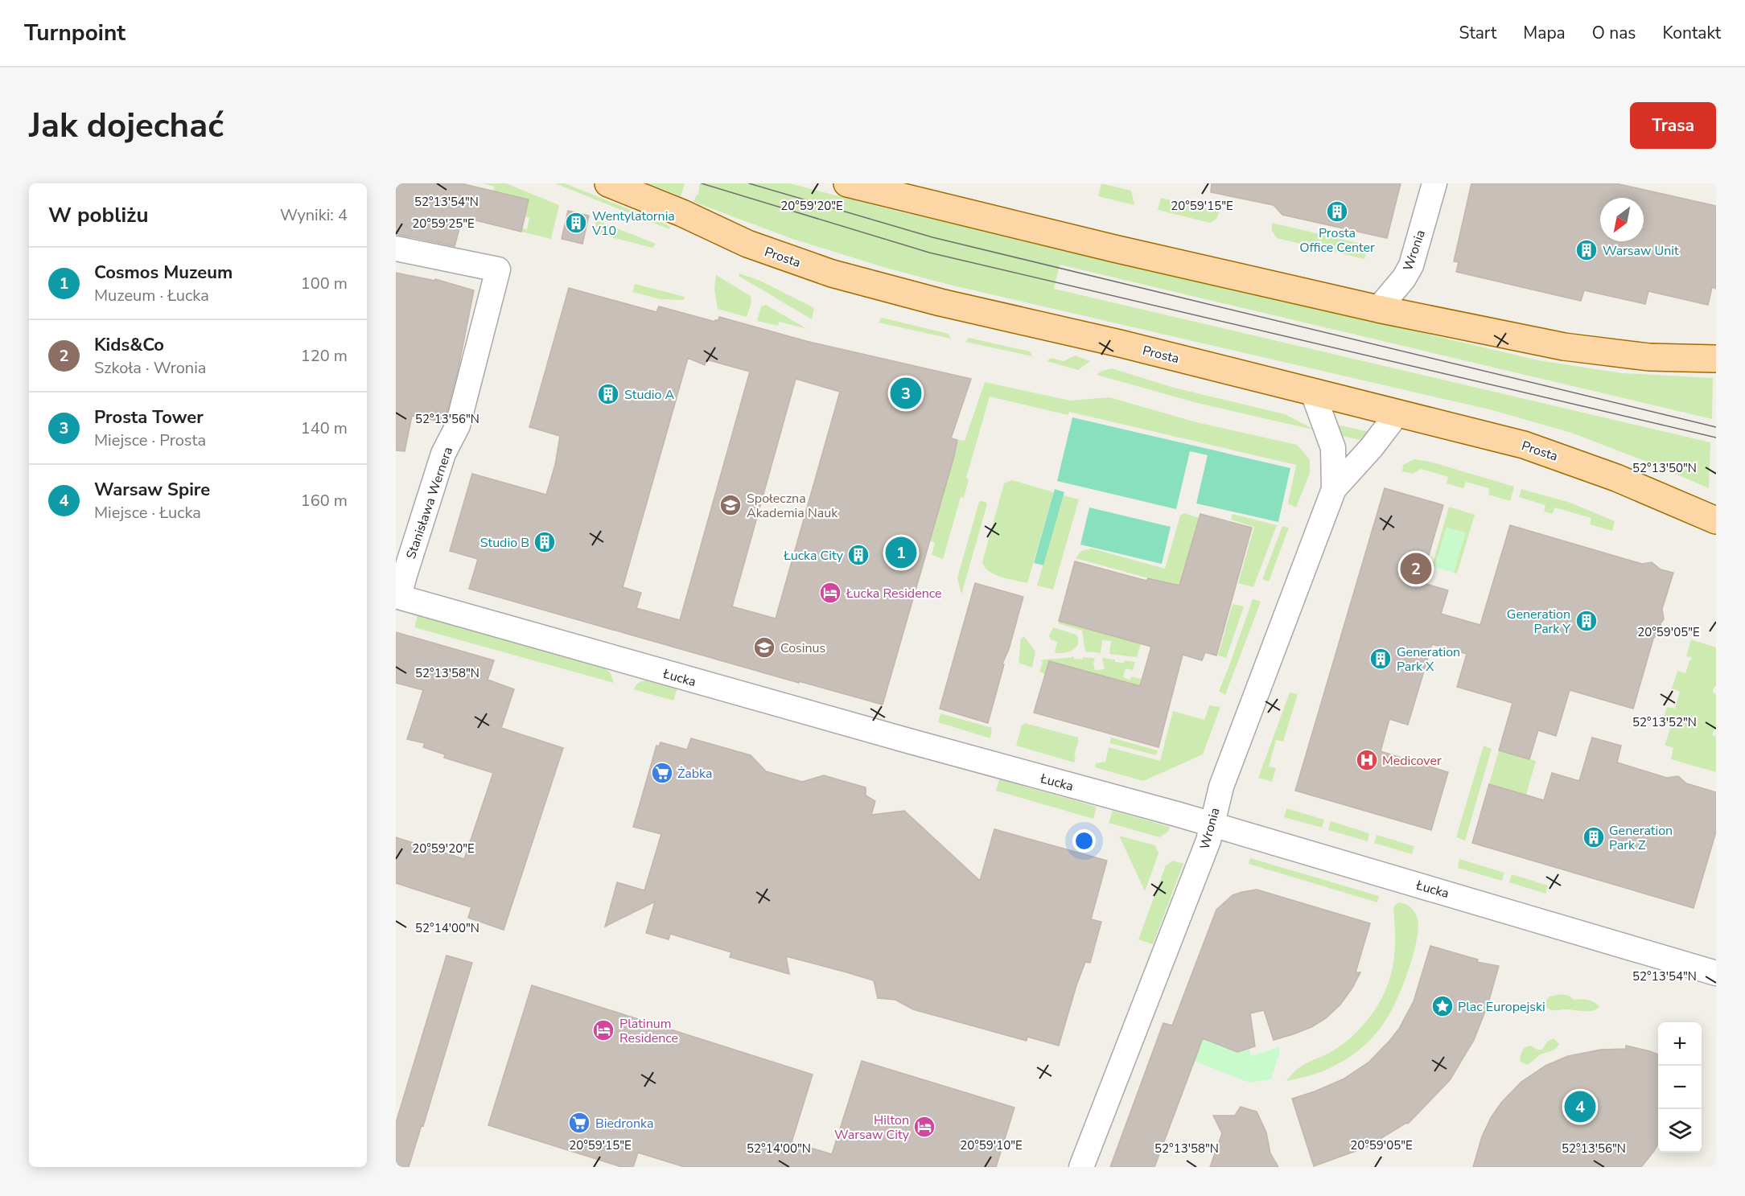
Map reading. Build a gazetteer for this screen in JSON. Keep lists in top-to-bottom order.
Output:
{
  "streets": {
    "main road": ["Prosta"],
    "street": ["Wronia", "Stanisława Wernera", "Łucka"]
  },
  "crossings": [
    ["Wronia", "Prosta"],
    ["Wronia", "Łucka"],
    ["Stanisława Wernera", "Łucka"]
  ],
  "places": {
    "building": [
      "Prosta Office Center",
      "Wentylatornia V10",
      "Warsaw Unit",
      "Studio A",
      "Studio B",
      "Łucka City",
      "Generation Park Y",
      "Generation Park X",
      "Generation Park Z"
    ],
    "school or university": ["Społeczna Akademia Nauk", "Cosinus"],
    "hotel": ["Łucka Residence", "Platinum Residence", "Hilton Warsaw City"],
    "hospital": ["Medicover"],
    "supermarket": ["Żabka", "Biedronka"],
    "place": ["Plac Europejski"]
  },
  "north": "bottom left",
  "page": {
    "header": "Turnpoint",
    "nav": [
      "Start",
      "Mapa",
      "O nas",
      "Kontakt"
    ],
    "buttons": "Trasa",
    "title": "Jak dojechać",
    "heading": ["W pobliżu", "Wyniki: 4"],
    "list": [
      {
        "mark": "1",
        "name": "Cosmos Muzeum",
        "note": "Muzeum · Łucka",
        "value": "100 m"
      },
      {
        "mark": "2",
        "name": "Kids&Co",
        "note": "Szkoła · Wronia",
        "value": "120 m"
      },
      {
        "mark": "3",
        "name": "Prosta Tower",
        "note": "Miejsce · Prosta",
        "value": "140 m"
      },
      {
        "mark": "4",
        "name": "Warsaw Spire",
        "note": "Miejsce · Łucka",
        "value": "160 m"
      }
    ],
    "pins": [
      "3",
      "1",
      "2",
      "4"
    ],
    "map_buttons": ["+", "−"]
  },
  "coordinates": [
    "52°13'54\"N",
    "20°59'20\"E",
    "20°59'15\"E",
    "20°59'25\"E",
    "52°13'56\"N",
    "52°13'50\"N",
    "20°59'05\"E",
    "52°13'58\"N",
    "52°13'52\"N",
    "52°14'00\"N",
    "20°59'10\"E"
  ]
}
